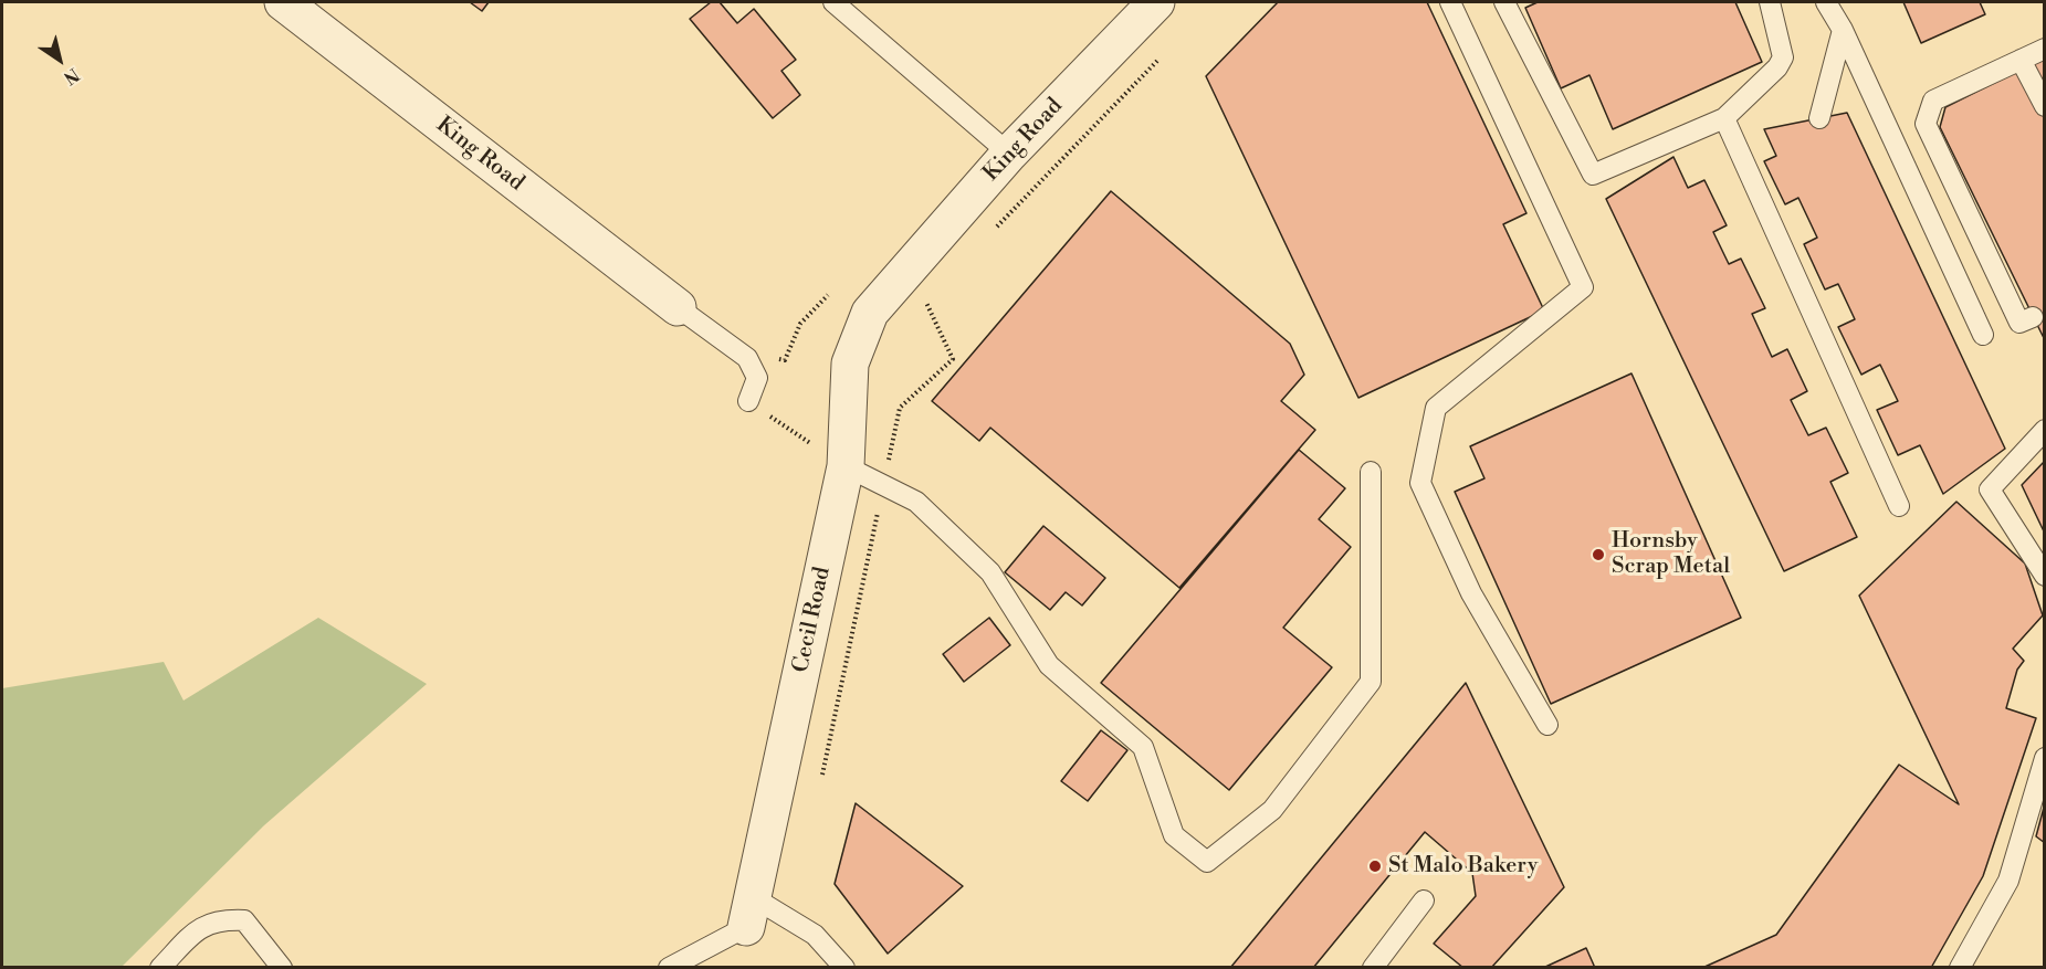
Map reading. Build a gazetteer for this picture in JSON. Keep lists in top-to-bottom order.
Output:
{
  "streets": {
    "street": ["King Road", "Cecil Road"]
  },
  "crossings": [
    ["King Road", "Cecil Road"]
  ],
  "places": ["Hornsby Scrap Metal", "St Malo Bakery"],
  "north": "bottom right"
}
